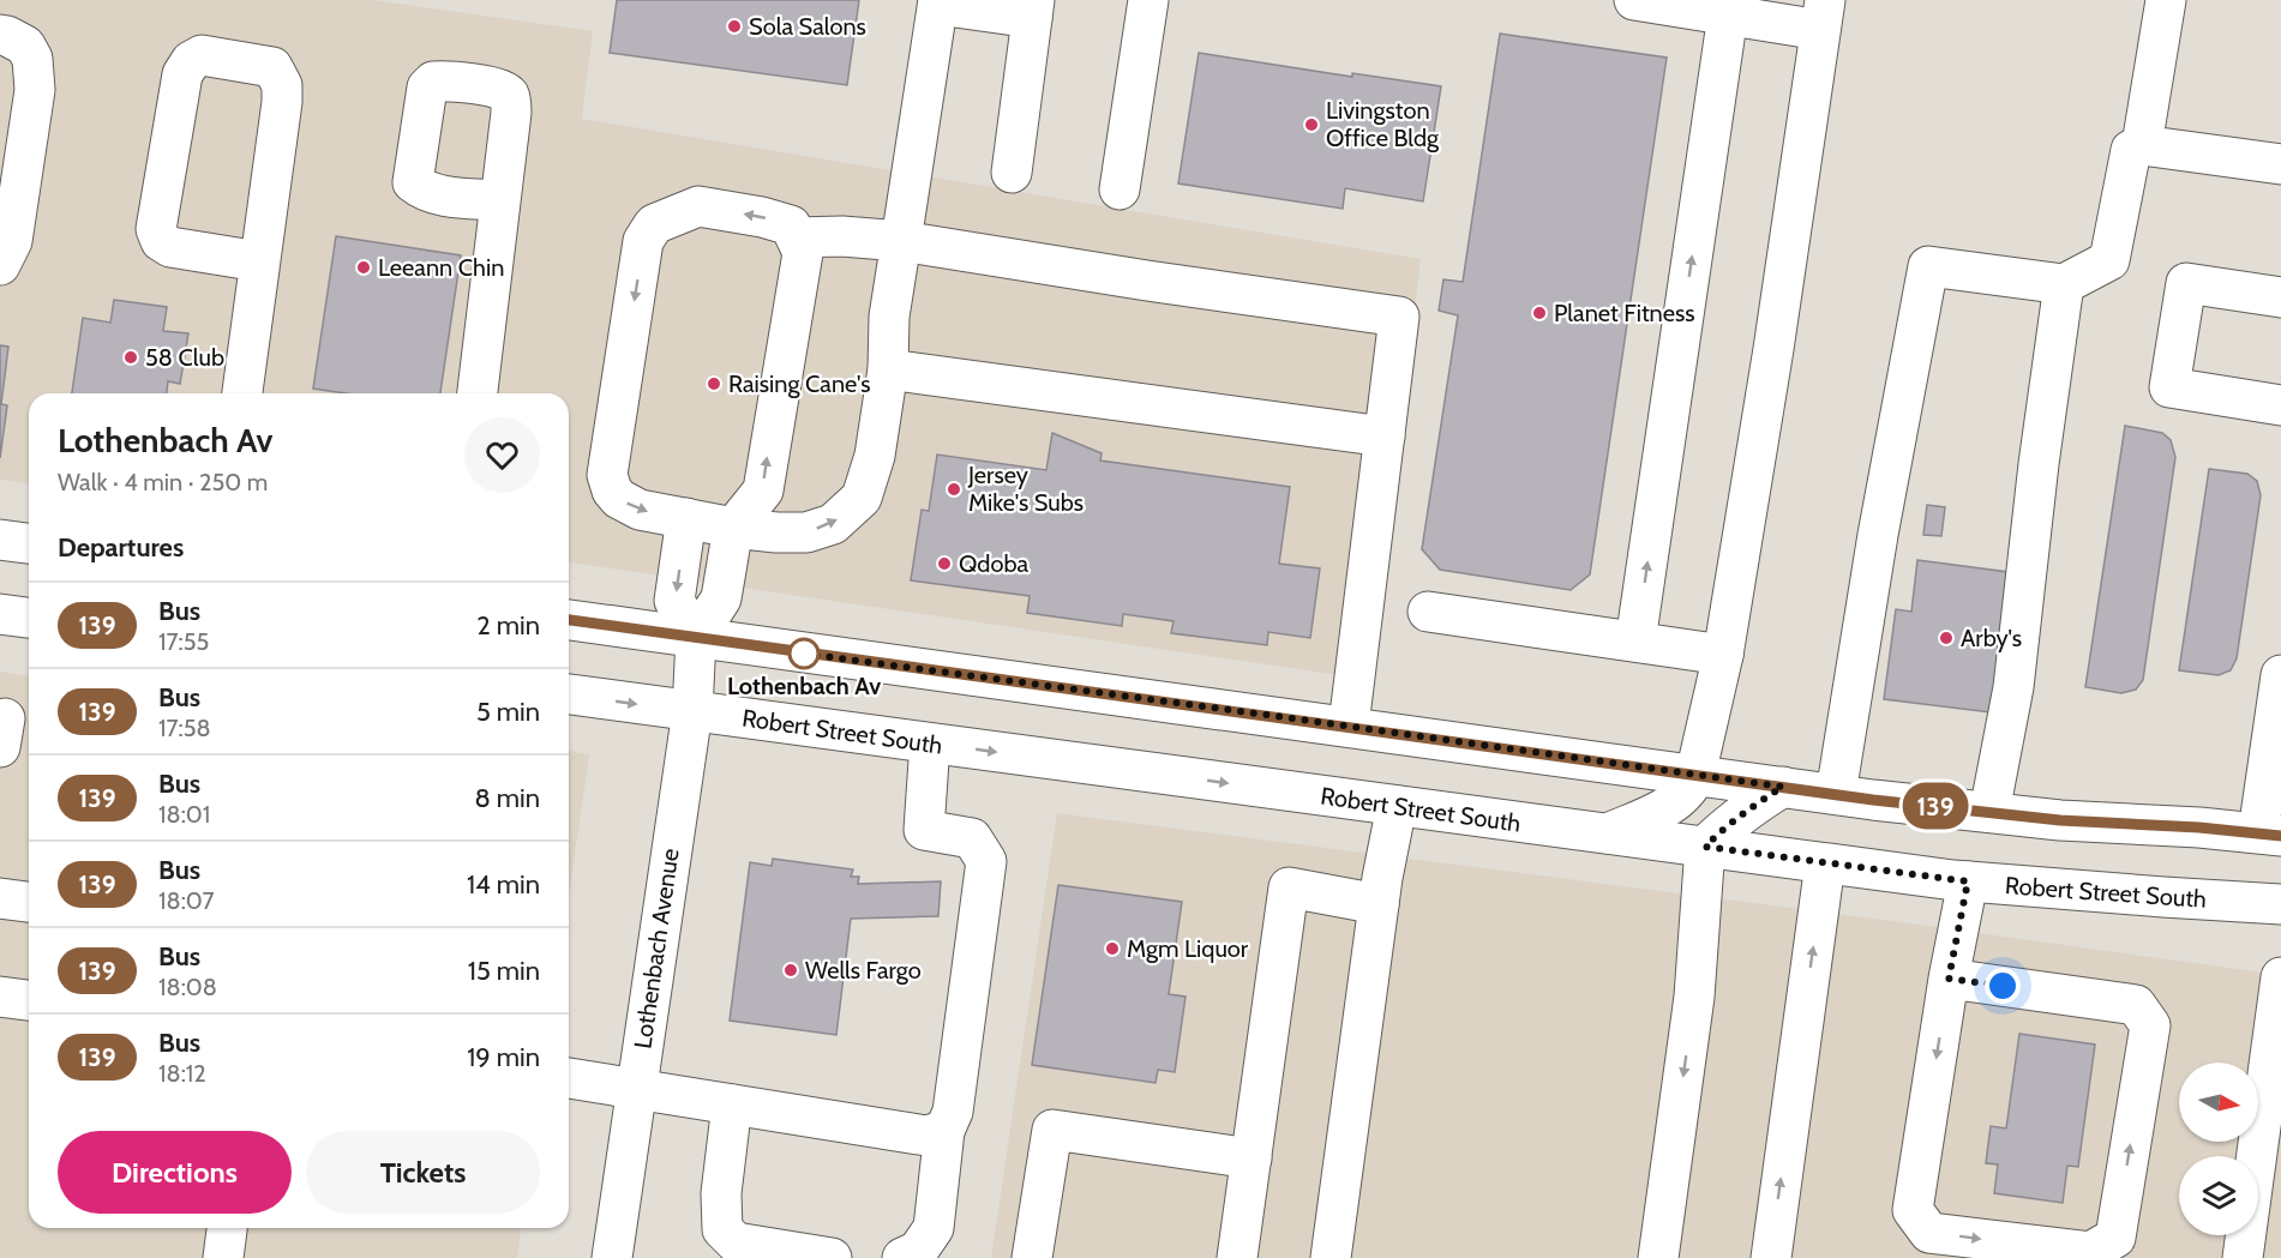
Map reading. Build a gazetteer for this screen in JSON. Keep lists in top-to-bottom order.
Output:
{
  "streets": {
    "main road": ["Robert Street South", "Lothenbach Avenue"]
  },
  "crossings": [
    ["Robert Street South", "Lothenbach Avenue"]
  ],
  "places": [
    "Sola Salons",
    "Livingston Office Bldg",
    "Leeann Chin",
    "Planet Fitness",
    "58 Club",
    "Raising Cane's",
    "Jersey Mike's Subs",
    "Qdoba",
    "Arby's",
    "Lothenbach Av",
    "Mgm Liquor",
    "Wells Fargo"
  ],
  "lines": ["bus line 139"],
  "north": "right",
  "page": {
    "on_map": "139",
    "heading": [
      ["Lothenbach Av", "Walk · 4 min · 250 m"],
      "Departures"
    ],
    "list": [
      {
        "mark": "139",
        "name": "Bus",
        "note": "17:55",
        "value": "2 min"
      },
      {
        "mark": "139",
        "name": "Bus",
        "note": "17:58",
        "value": "5 min"
      },
      {
        "mark": "139",
        "name": "Bus",
        "note": "18:01",
        "value": "8 min"
      },
      {
        "mark": "139",
        "name": "Bus",
        "note": "18:07",
        "value": "14 min"
      },
      {
        "mark": "139",
        "name": "Bus",
        "note": "18:08",
        "value": "15 min"
      },
      {
        "mark": "139",
        "name": "Bus",
        "note": "18:12",
        "value": "19 min"
      }
    ],
    "buttons": ["Directions", "Tickets"]
  }
}
